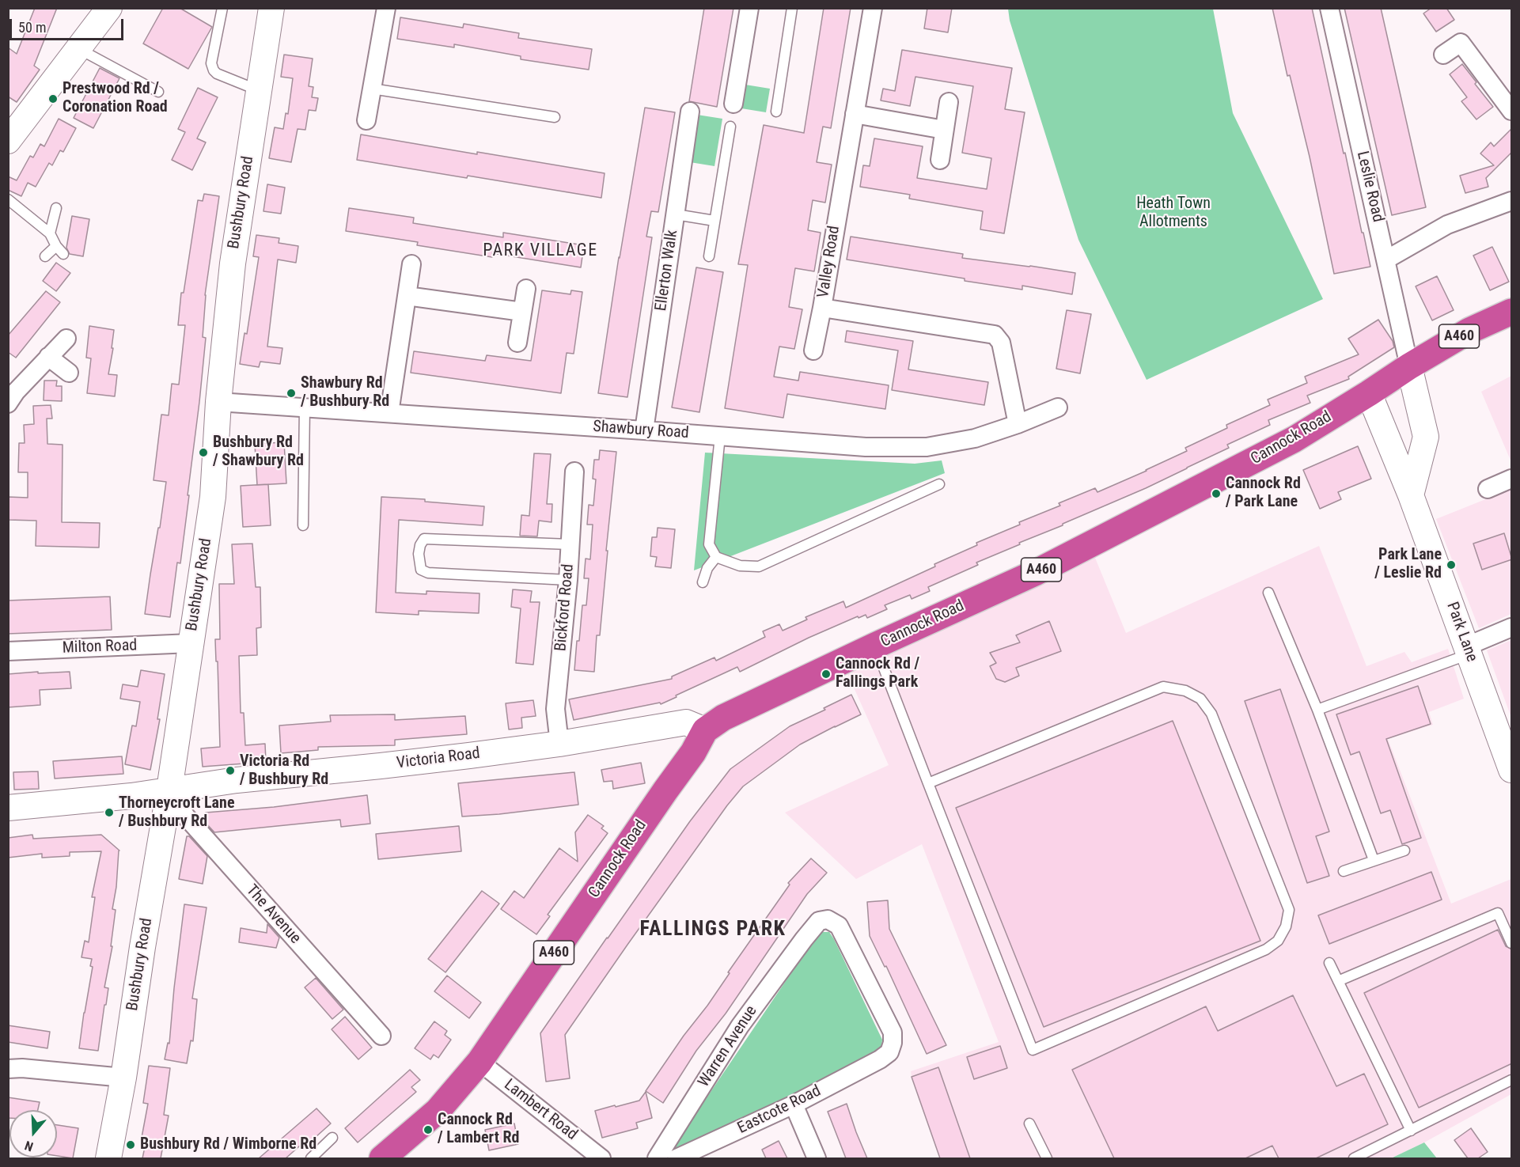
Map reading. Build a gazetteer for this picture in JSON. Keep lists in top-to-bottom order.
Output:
{
  "streets": {
    "highway": ["A460", "Cannock Road"],
    "street": [
      "Leslie Road",
      "Bushbury Road",
      "Valley Road",
      "Ellerton Walk",
      "Shawbury Road",
      "Bickford Road",
      "Park Lane",
      "Milton Road",
      "Victoria Road",
      "The Avenue",
      "Warren Avenue",
      "Lambert Road",
      "Eastcote Road"
    ]
  },
  "crossings": [
    ["Leslie Road", "Cannock Road"],
    ["Bushbury Road", "Shawbury Road"],
    ["Bushbury Road", "Milton Road"],
    ["Bushbury Road", "Victoria Road"],
    ["Bushbury Road", "The Avenue"],
    ["Valley Road", "Shawbury Road"],
    ["Ellerton Walk", "Shawbury Road"],
    ["Cannock Road", "Park Lane"],
    ["Cannock Road", "Victoria Road"],
    ["Cannock Road", "Lambert Road"],
    ["Bickford Road", "Victoria Road"],
    ["Victoria Road", "The Avenue"],
    ["Warren Avenue", "Eastcote Road"]
  ],
  "districts": ["PARK VILLAGE", "FALLINGS PARK"],
  "parks": ["Heath Town Allotments"],
  "places": [
    "Prestwood Rd / Coronation Road",
    "Shawbury Rd / Bushbury Rd",
    "Bushbury Rd / Shawbury Rd",
    "Cannock Rd / Park Lane",
    "Park Lane / Leslie Rd",
    "Cannock Rd / Fallings Park",
    "Victoria Rd / Bushbury Rd",
    "Thorneycroft Lane / Bushbury Rd",
    "Cannock Rd / Lambert Rd",
    "Bushbury Rd / Wimborne Rd"
  ],
  "scale_bar": "50 m",
  "north": "bottom"
}
